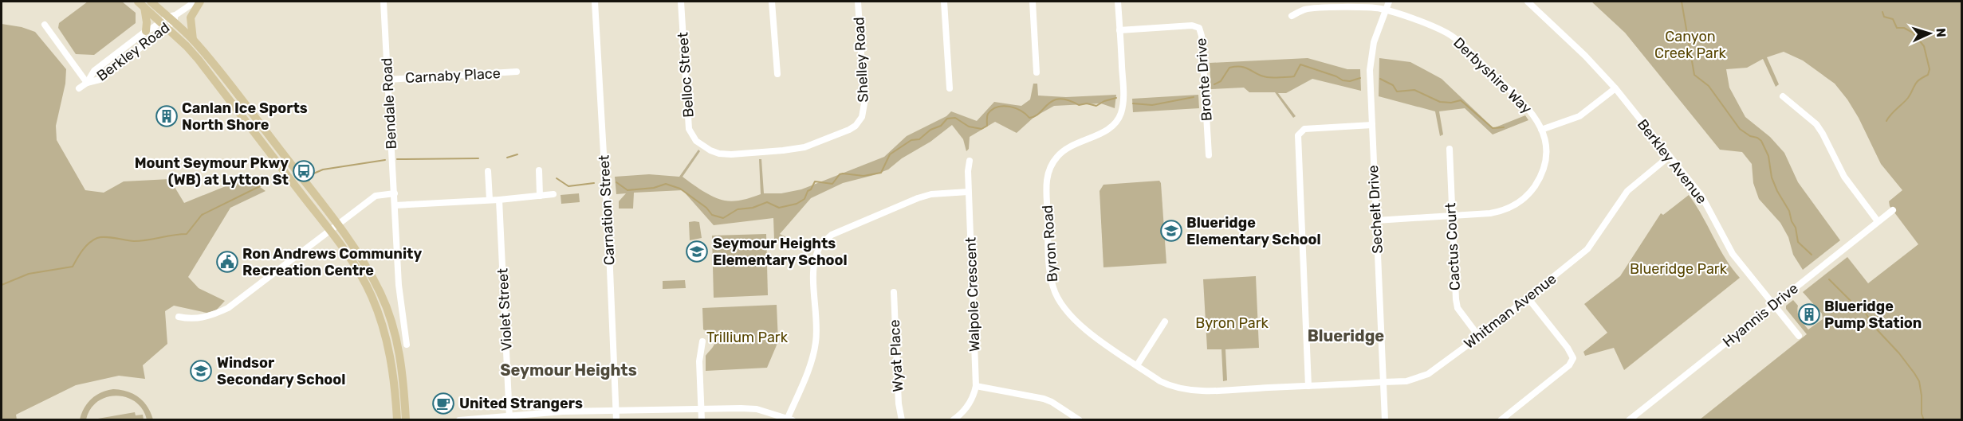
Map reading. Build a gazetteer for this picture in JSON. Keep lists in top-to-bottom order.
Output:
{
  "streets": {
    "street": [
      "Berkley Road",
      "Shelley Road",
      "Belloc Street",
      "Carnaby Place",
      "Derbyshire Way",
      "Bronte Drive",
      "Bendale Road",
      "Berkley Avenue",
      "Sechelt Drive",
      "Carnation Street",
      "Byron Road",
      "Cactus Court",
      "Walpole Crescent",
      "Violet Street",
      "Whitman Avenue",
      "Hyannis Drive",
      "Wyat Place"
    ]
  },
  "crossings": [
    ["Shelley Road", "Belloc Street"],
    ["Carnaby Place", "Bendale Road"],
    ["Derbyshire Way", "Sechelt Drive"],
    ["Derbyshire Way", "Cactus Court"],
    ["Bronte Drive", "Byron Road"],
    ["Berkley Avenue", "Whitman Avenue"],
    ["Berkley Avenue", "Hyannis Drive"],
    ["Sechelt Drive", "Whitman Avenue"],
    ["Byron Road", "Whitman Avenue"],
    ["Cactus Court", "Whitman Avenue"]
  ],
  "districts": ["Blueridge", "Seymour Heights"],
  "parks": [
    "Canyon Creek Park",
    "Blueridge Park",
    "Byron Park",
    "Trillium Park"
  ],
  "places": {
    "building": ["Canlan Ice Sports North Shore", "Blueridge Pump Station"],
    "bus stop": ["Mount Seymour Pkwy (WB) at Lytton St"],
    "school or university": ["Blueridge Elementary School", "Seymour Heights Elementary School", "Windsor Secondary School"],
    "public building": ["Ron Andrews Community Recreation Centre"],
    "cafe": ["United Strangers"]
  },
  "north": "right"
}
